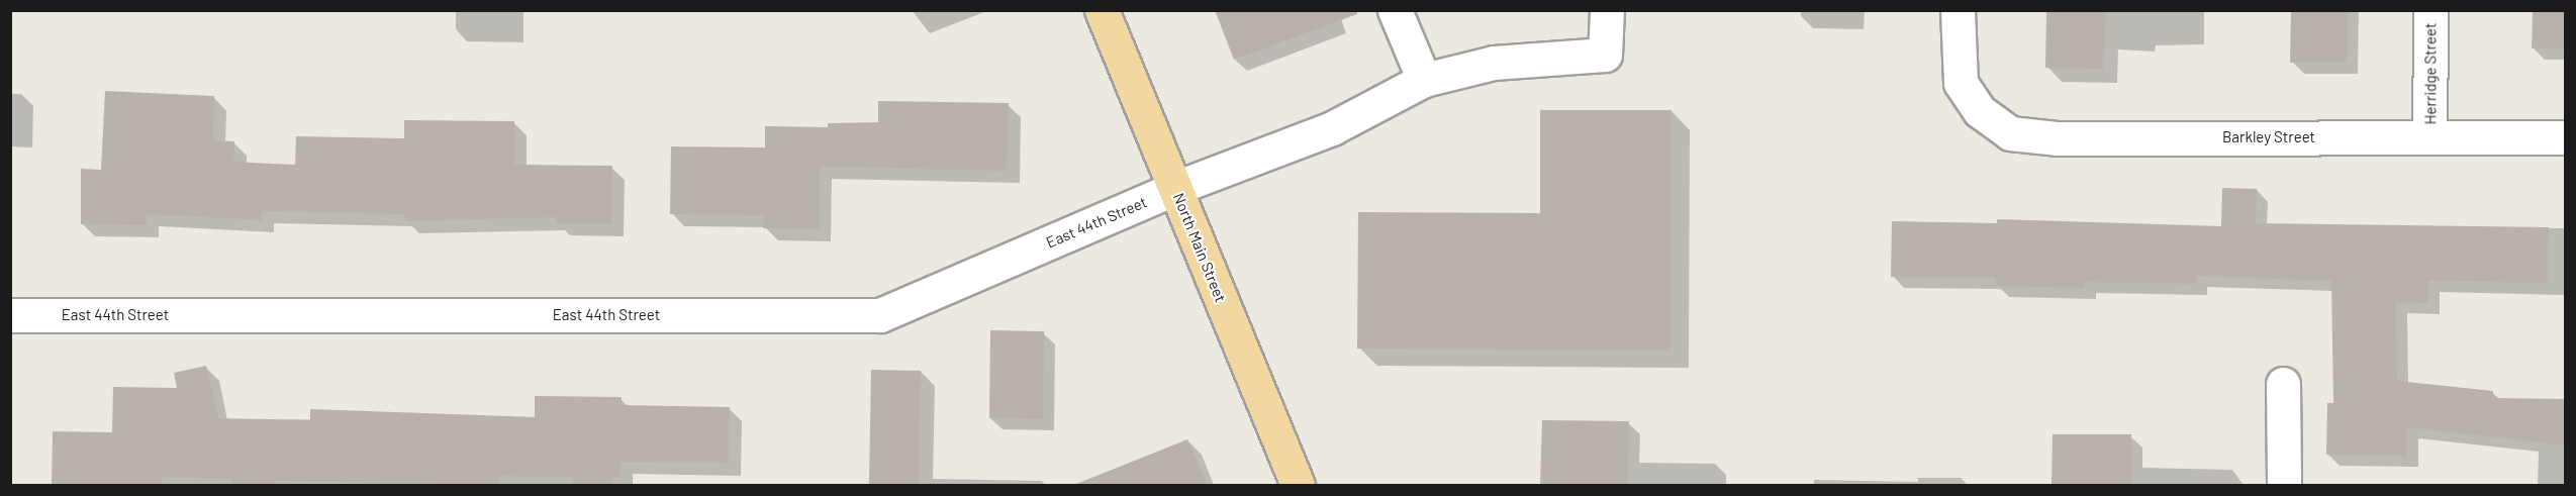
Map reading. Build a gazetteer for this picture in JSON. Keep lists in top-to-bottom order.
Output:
{
  "streets": {
    "main road": ["North Main Street"],
    "street": ["Herridge Street", "Barkley Street", "East 44th Street"]
  },
  "crossings": [
    ["Herridge Street", "Barkley Street"],
    ["East 44th Street", "North Main Street"]
  ]
}
